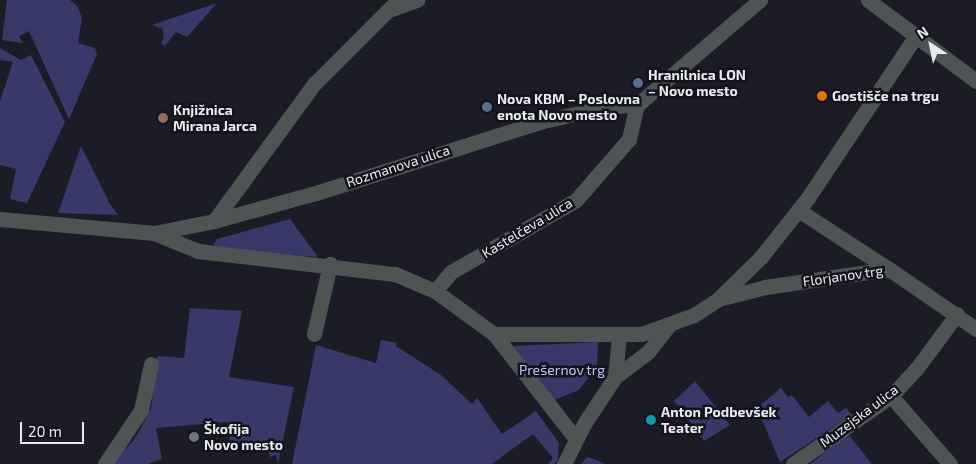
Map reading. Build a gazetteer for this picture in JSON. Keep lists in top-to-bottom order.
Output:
{
  "streets": {
    "street": [
      "Rozmanova ulica",
      "Kastelčeva ulica",
      "Florjanov trg",
      "Muzejska ulica"
    ]
  },
  "crossings": [
    ["Rozmanova ulica", "Kastelčeva ulica"],
    ["Florjanov trg", "Muzejska ulica"]
  ],
  "parks": ["Prešernov trg"],
  "places": [
    "Hranilnica LON – Novo mesto",
    "Gostišče na trgu",
    "Nova KBM – Poslovna enota Novo mesto",
    "Knjižnica Mirana Jarca",
    "Anton Podbevšek Teater",
    "Škofija Novo mesto"
  ],
  "scale_bar": "20 m",
  "north": "top left"
}
